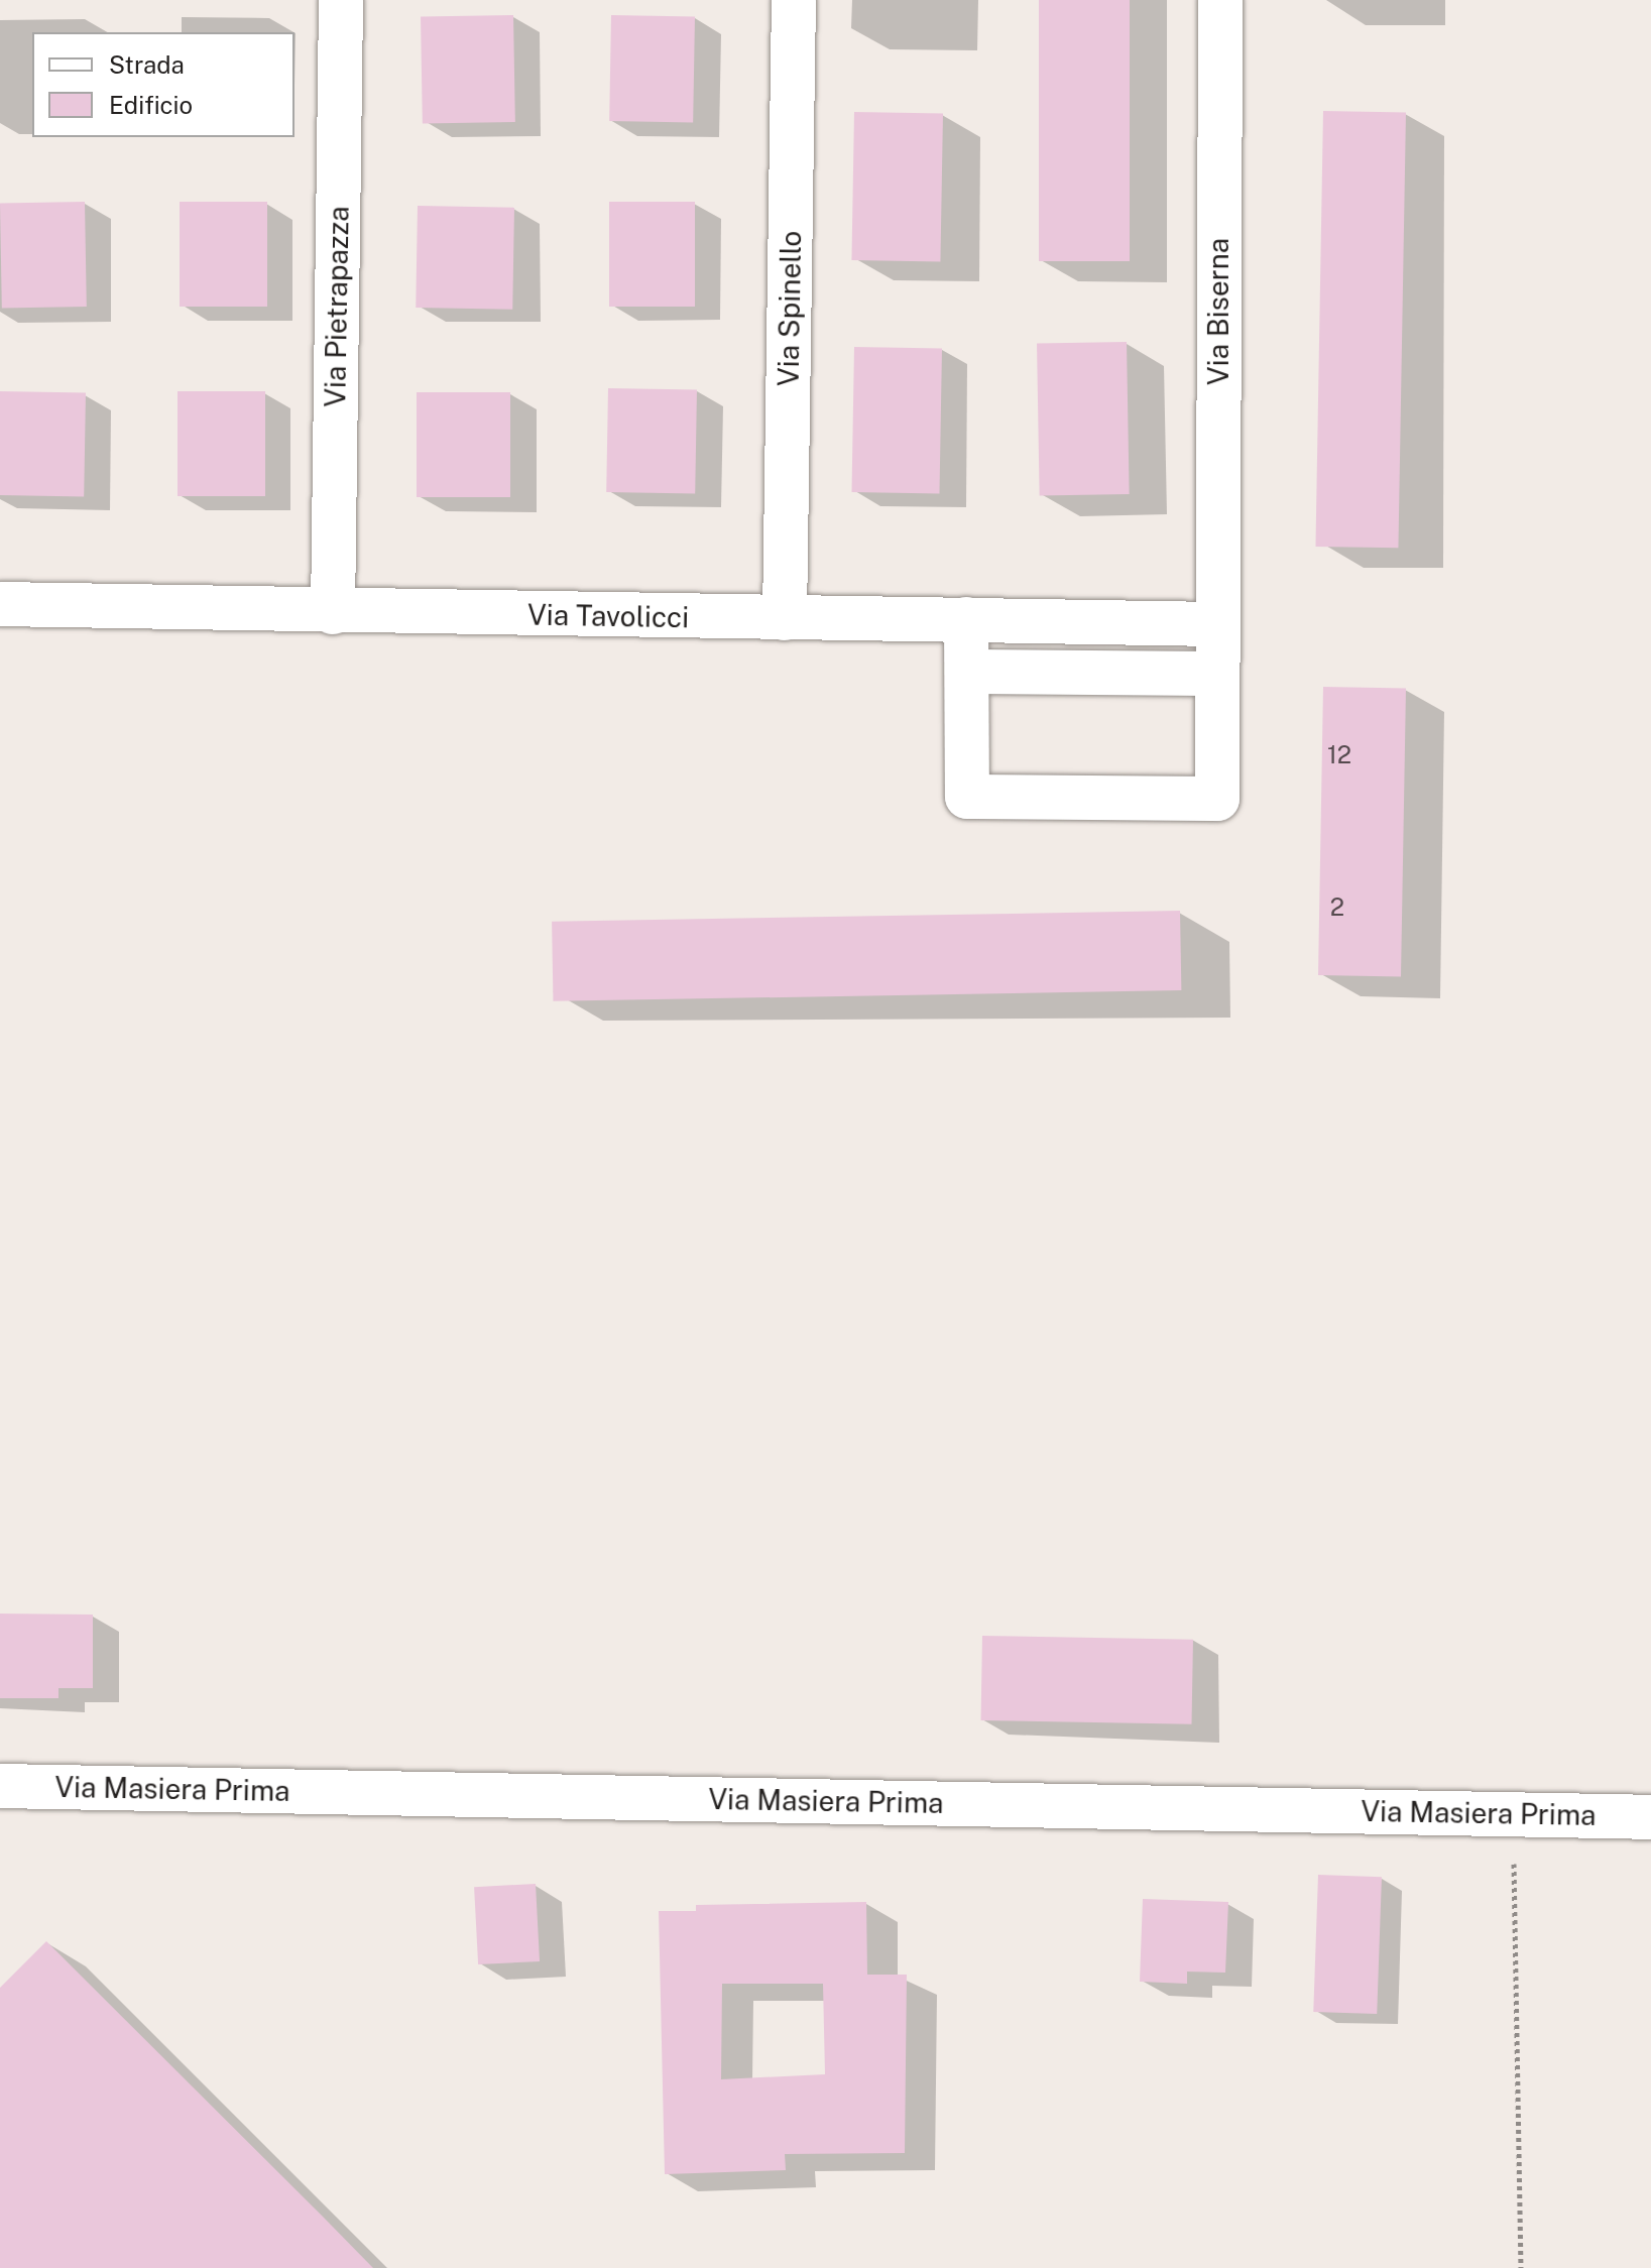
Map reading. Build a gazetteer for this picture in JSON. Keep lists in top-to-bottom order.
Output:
{
  "streets": {
    "street": [
      "Via Pietrapazza",
      "Via Spinello",
      "Via Biserna",
      "Via Tavolicci",
      "Via Masiera Prima"
    ]
  },
  "crossings": [
    ["Via Pietrapazza", "Via Tavolicci"],
    ["Via Spinello", "Via Tavolicci"],
    ["Via Biserna", "Via Tavolicci"]
  ],
  "house_numbers": ["12", "2"],
  "legend": ["Strada", "Edificio"]
}
